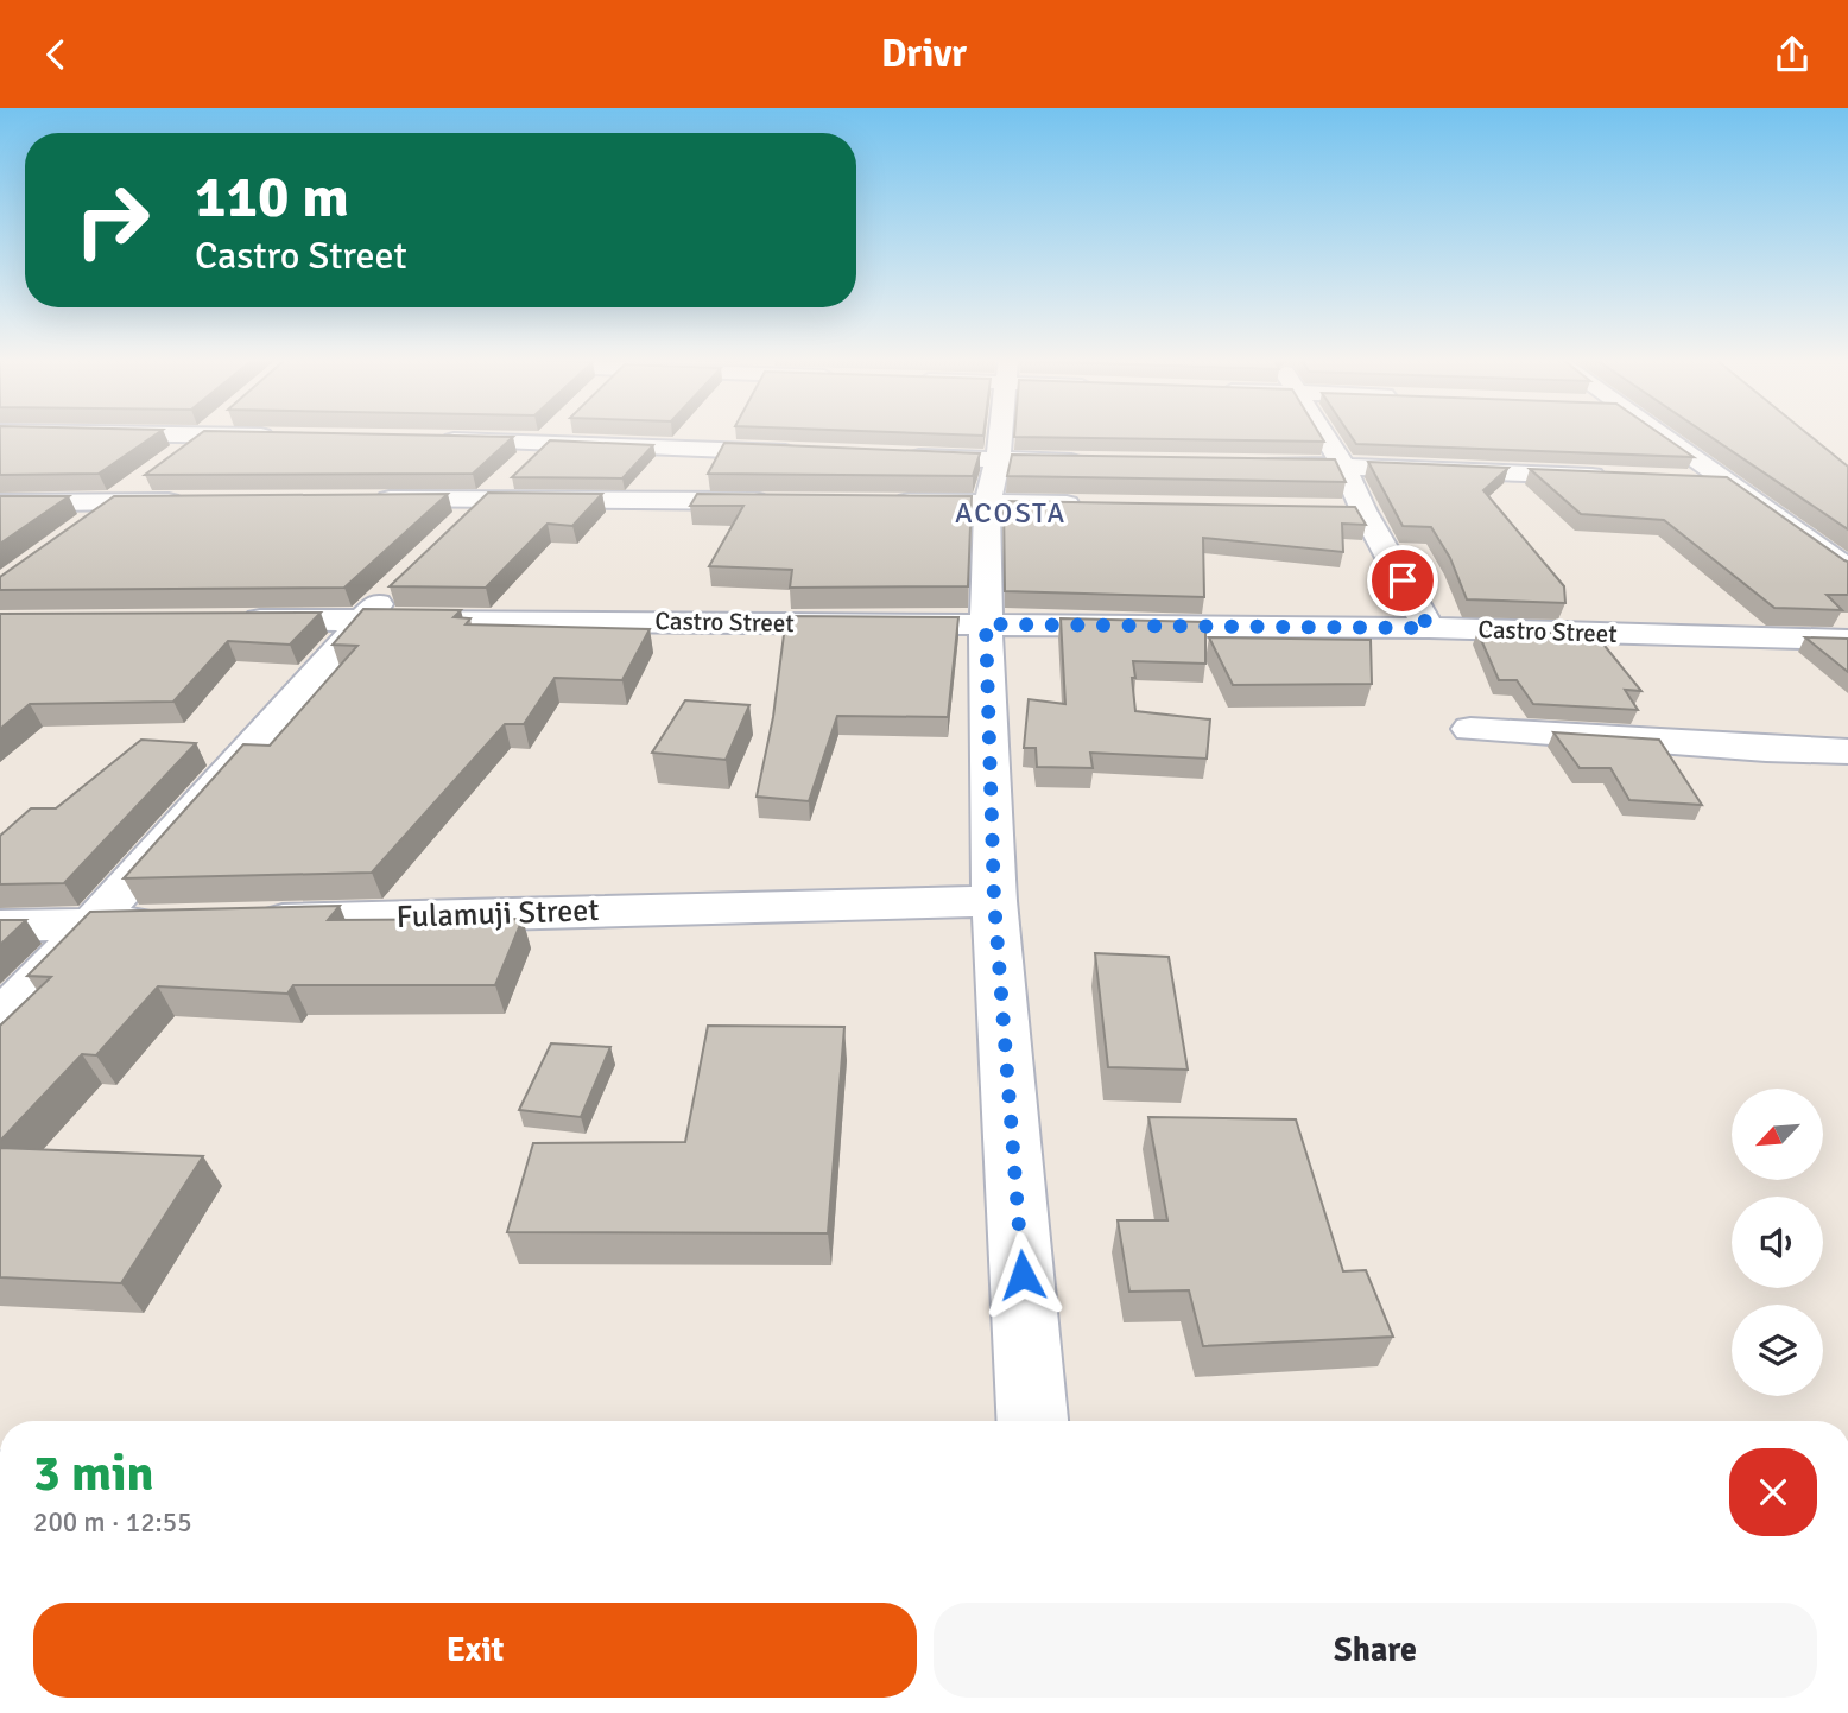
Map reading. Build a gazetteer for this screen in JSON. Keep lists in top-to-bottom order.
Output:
{
  "streets": {
    "street": ["Castro Street", "Fulamuji Street"]
  },
  "districts": ["ACOSTA"],
  "north": "bottom left",
  "page": {
    "header": "Drivr",
    "turn": ["110 m", "Castro Street"],
    "heading": ["3 min", "200 m · 12:55"],
    "buttons": ["Exit", "Share"]
  }
}
